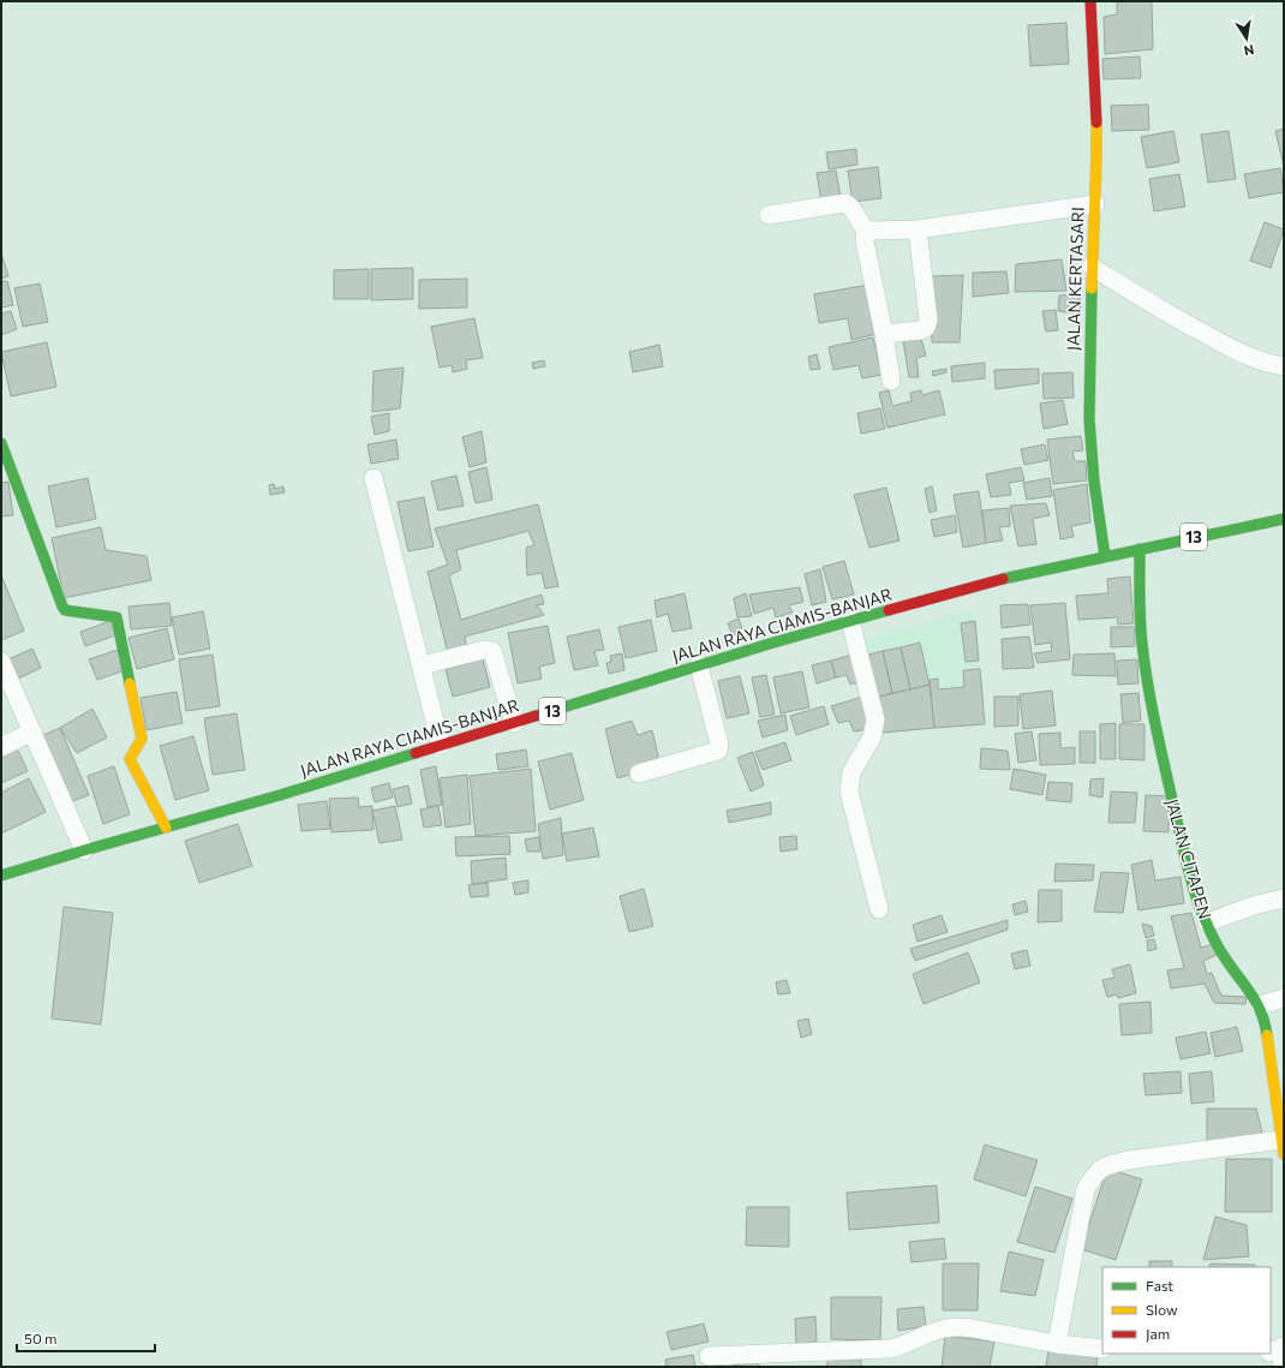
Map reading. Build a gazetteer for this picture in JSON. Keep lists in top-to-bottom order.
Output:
{
  "streets": {
    "main road": [
      "JALAN KERTASARI",
      "13",
      "JALAN RAYA CIAMIS-BANJAR",
      "JALAN CITAPEN"
    ]
  },
  "crossings": [
    ["JALAN KERTASARI", "13"],
    ["JALAN KERTASARI", "JALAN RAYA CIAMIS-BANJAR"],
    ["13", "JALAN RAYA CIAMIS-BANJAR"],
    ["13", "JALAN CITAPEN"]
  ],
  "legend": ["Fast", "Slow", "Jam"],
  "scale_bar": "50 m",
  "north": "bottom"
}
